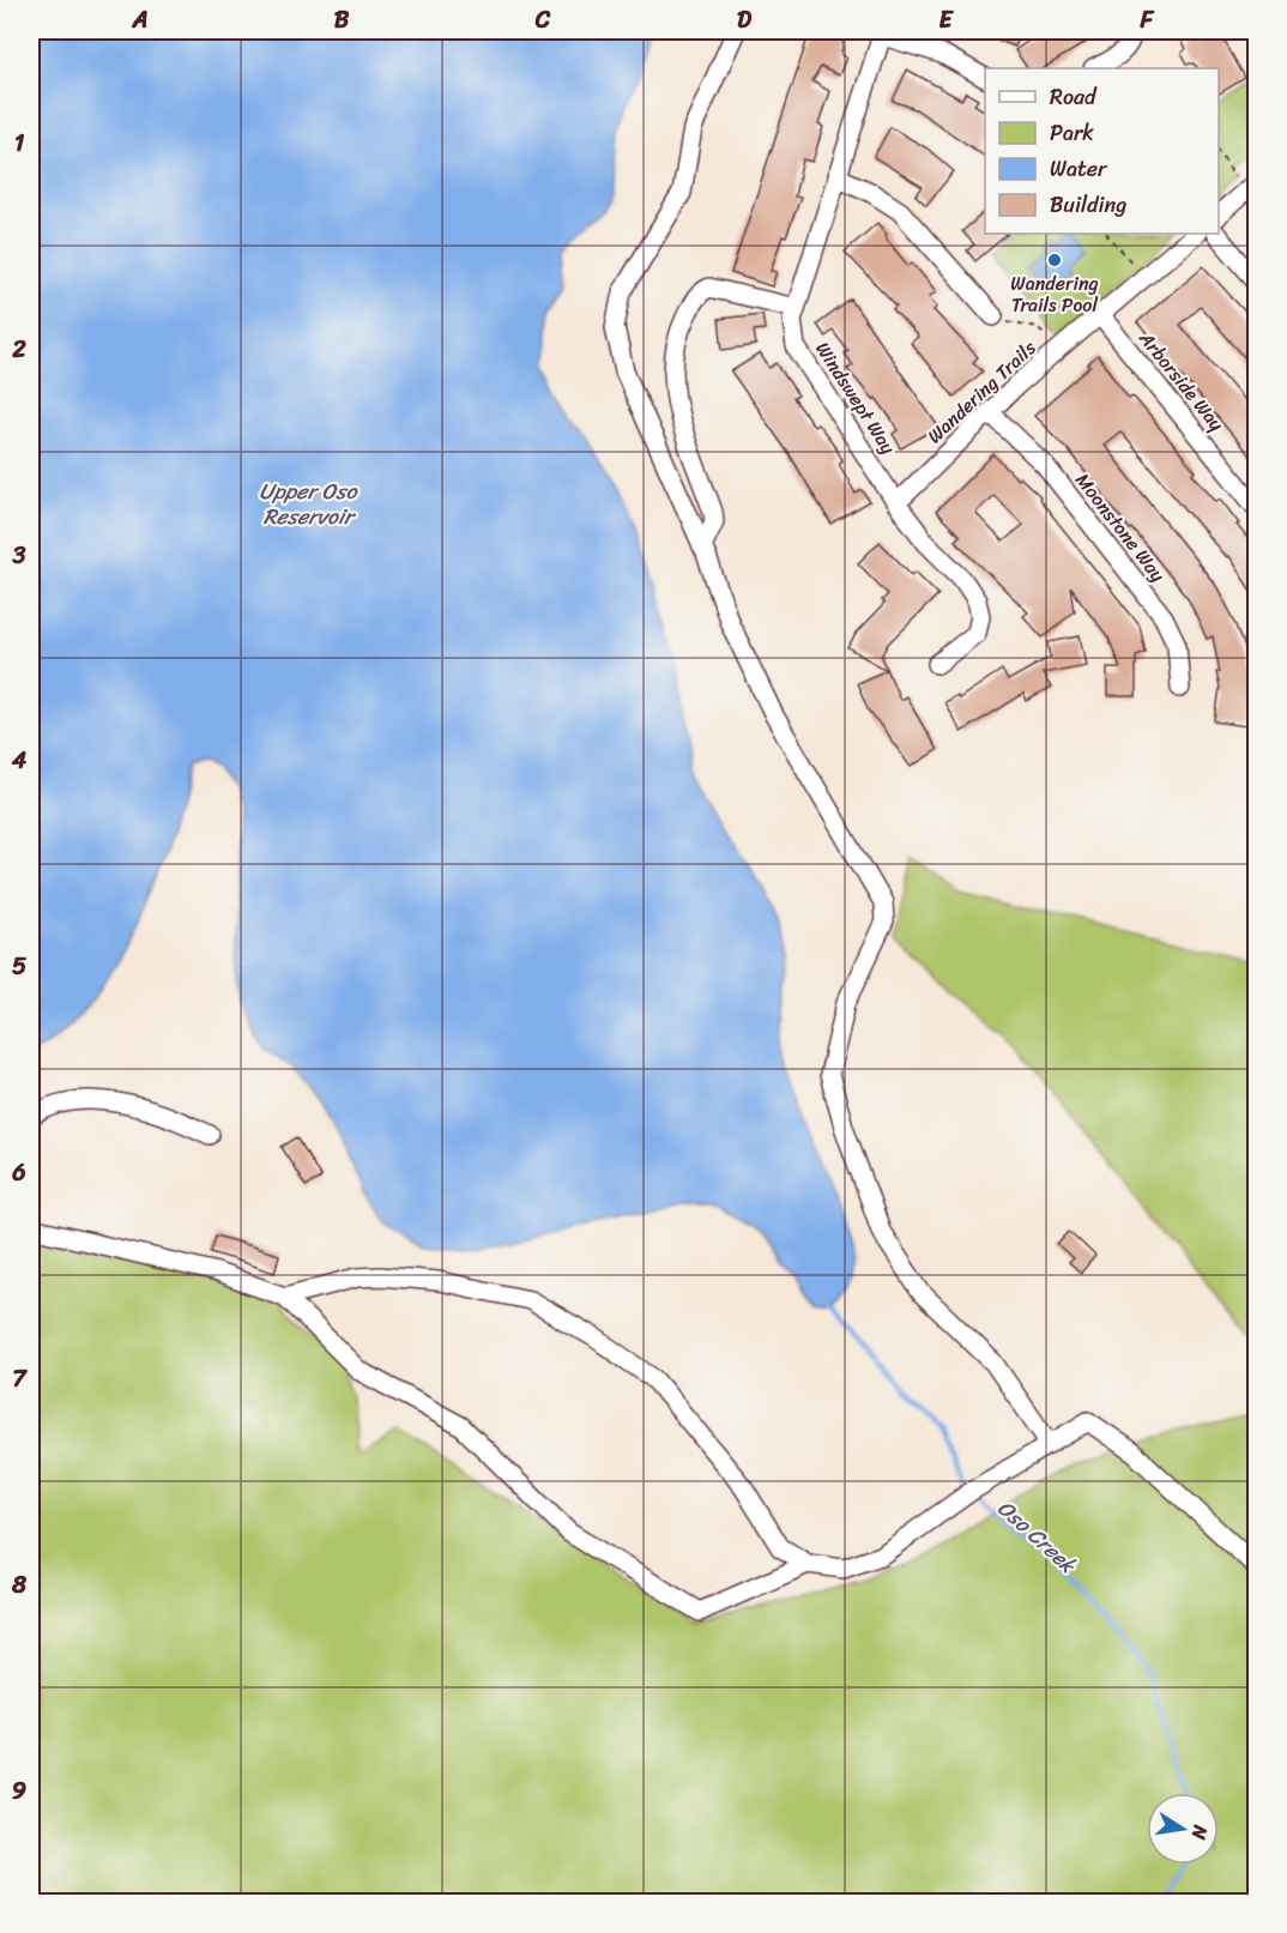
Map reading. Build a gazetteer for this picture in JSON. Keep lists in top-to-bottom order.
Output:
{
  "streets": {
    "street": [
      "Arborside Way",
      "Wandering Trails",
      "Windswept Way",
      "Moonstone Way"
    ]
  },
  "crossings": [
    ["Arborside Way", "Wandering Trails"],
    ["Wandering Trails", "Windswept Way"],
    ["Wandering Trails", "Moonstone Way"]
  ],
  "water": ["Upper Oso Reservoir", "Oso Creek"],
  "places": ["Wandering Trails Pool"],
  "legend": [
    "Road",
    "Park",
    "Water",
    "Building"
  ],
  "north": "right",
  "grid": {
    "columns": [
      "A",
      "B",
      "C",
      "D",
      "E",
      "F"
    ],
    "rows": [
      "1",
      "2",
      "3",
      "4",
      "5",
      "6",
      "7",
      "8",
      "9"
    ]
  }
}
